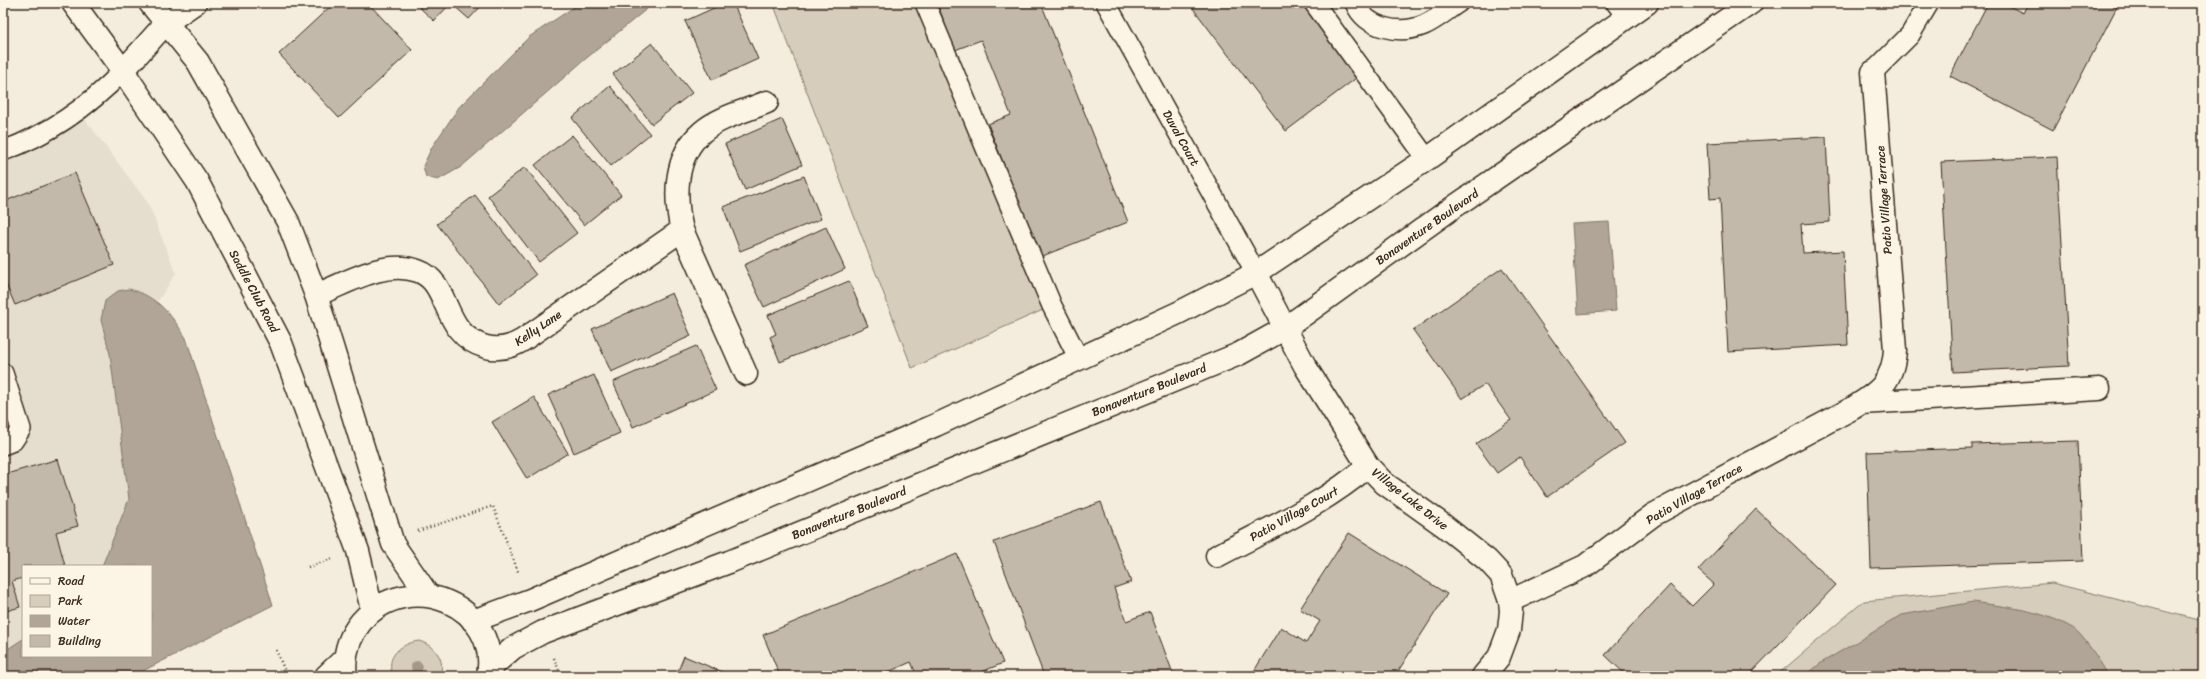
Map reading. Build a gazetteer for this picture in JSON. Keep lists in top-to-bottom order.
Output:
{
  "streets": {
    "street": [
      "Patio Village Terrace",
      "Bonaventure Boulevard",
      "Saddle Club Road",
      "Kelly Lane",
      "Village Lake Drive",
      "Patio Village Court"
    ],
    "lane": ["Duval Court"]
  },
  "crossings": [
    ["Duval Court", "Village Lake Drive"],
    ["Patio Village Terrace", "Village Lake Drive"],
    ["Bonaventure Boulevard", "Village Lake Drive"],
    ["Village Lake Drive", "Patio Village Court"]
  ],
  "legend": [
    "Road",
    "Park",
    "Water",
    "Building"
  ]
}
